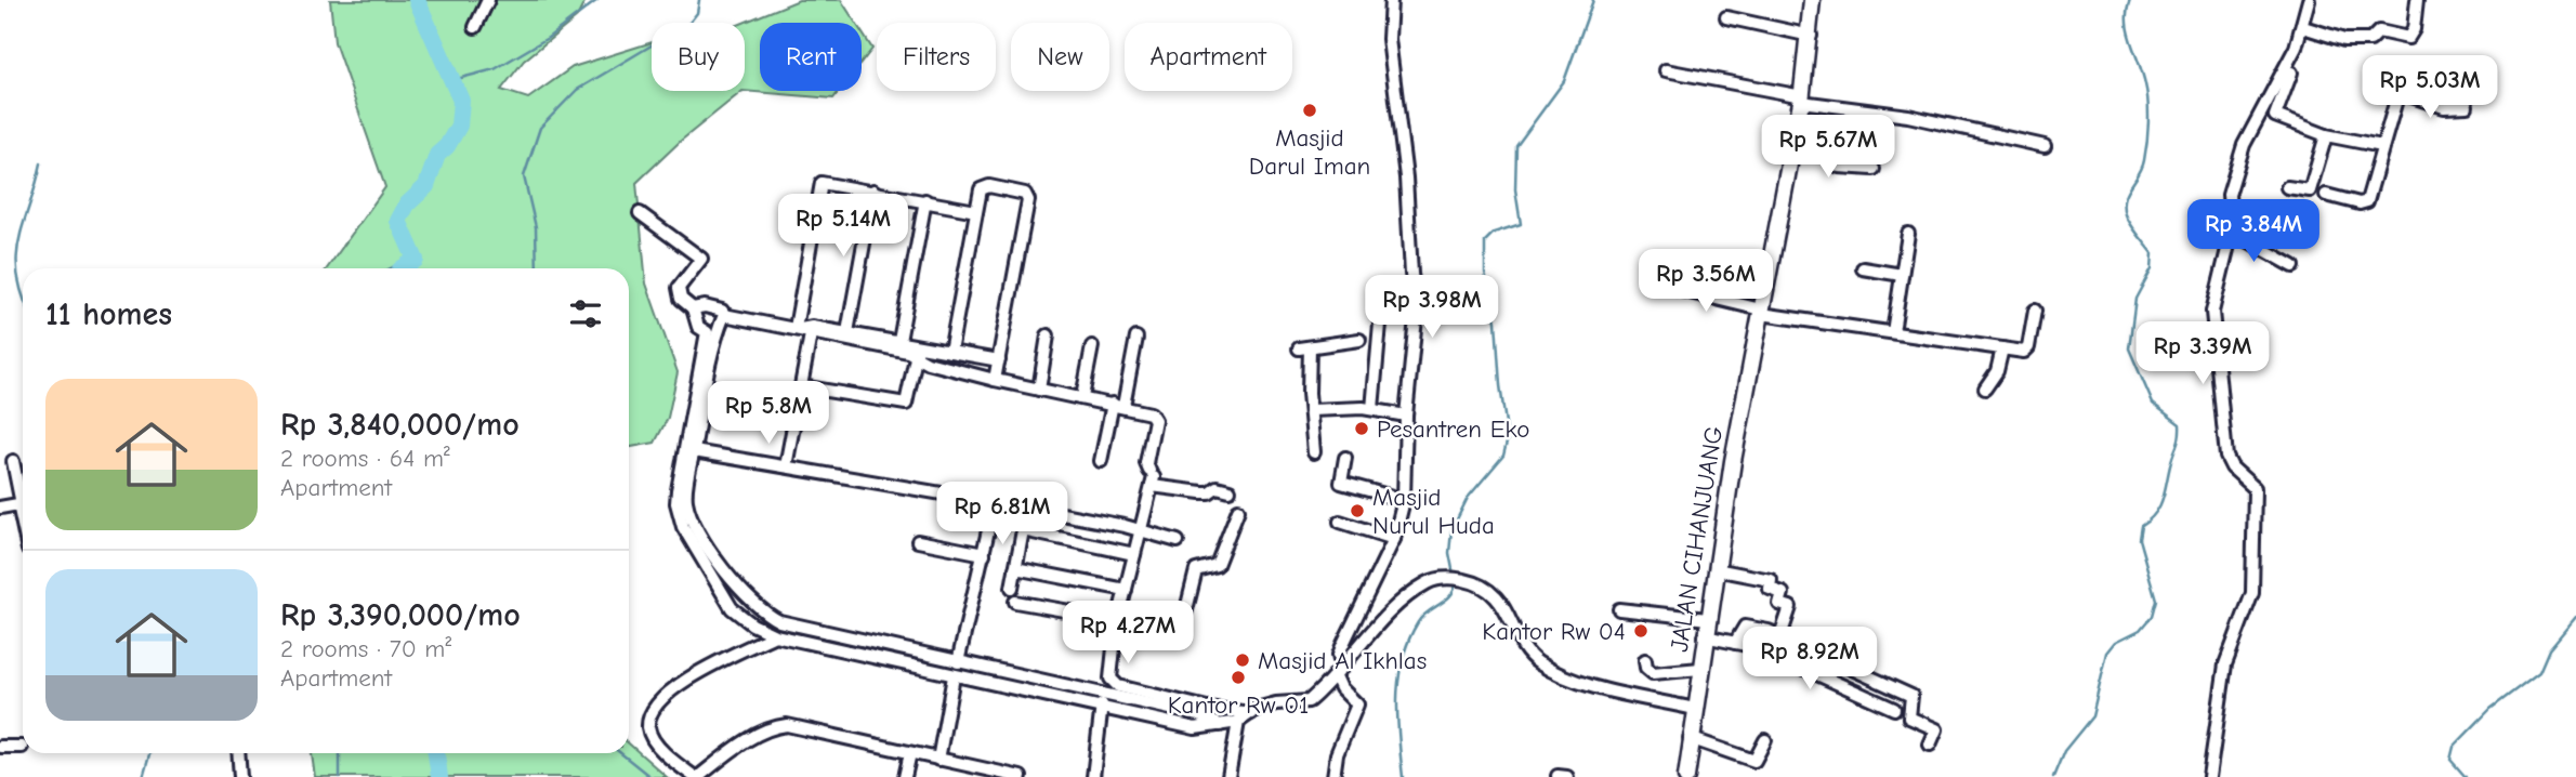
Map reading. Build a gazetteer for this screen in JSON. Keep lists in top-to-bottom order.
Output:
{
  "streets": {
    "main road": ["JALAN CIHANJUANG"]
  },
  "places": [
    "Masjid Darul Iman",
    "Pesantren Eko",
    "Masjid Nurul Huda",
    "Kantor Rw 04",
    "Masjid Al Ikhlas",
    "Kantor Rw 01"
  ],
  "page": {
    "chip": [
      "Buy",
      "Rent",
      "Filters",
      "New",
      "Apartment"
    ],
    "price": [
      "Rp 5.03M",
      "Rp 5.67M",
      "Rp 5.14M",
      "Rp 3.84M",
      "Rp 3.56M",
      "Rp 3.98M",
      "Rp 3.39M",
      "Rp 5.8M",
      "Rp 6.81M",
      "Rp 4.27M",
      "Rp 8.92M"
    ],
    "heading": "11 homes",
    "list": [
      {
        "name": "Rp 3,840,000/mo",
        "note": "2 rooms · 64 m² · Apartment"
      },
      {
        "name": "Rp 3,390,000/mo",
        "note": "2 rooms · 70 m² · Apartment"
      }
    ]
  }
}
